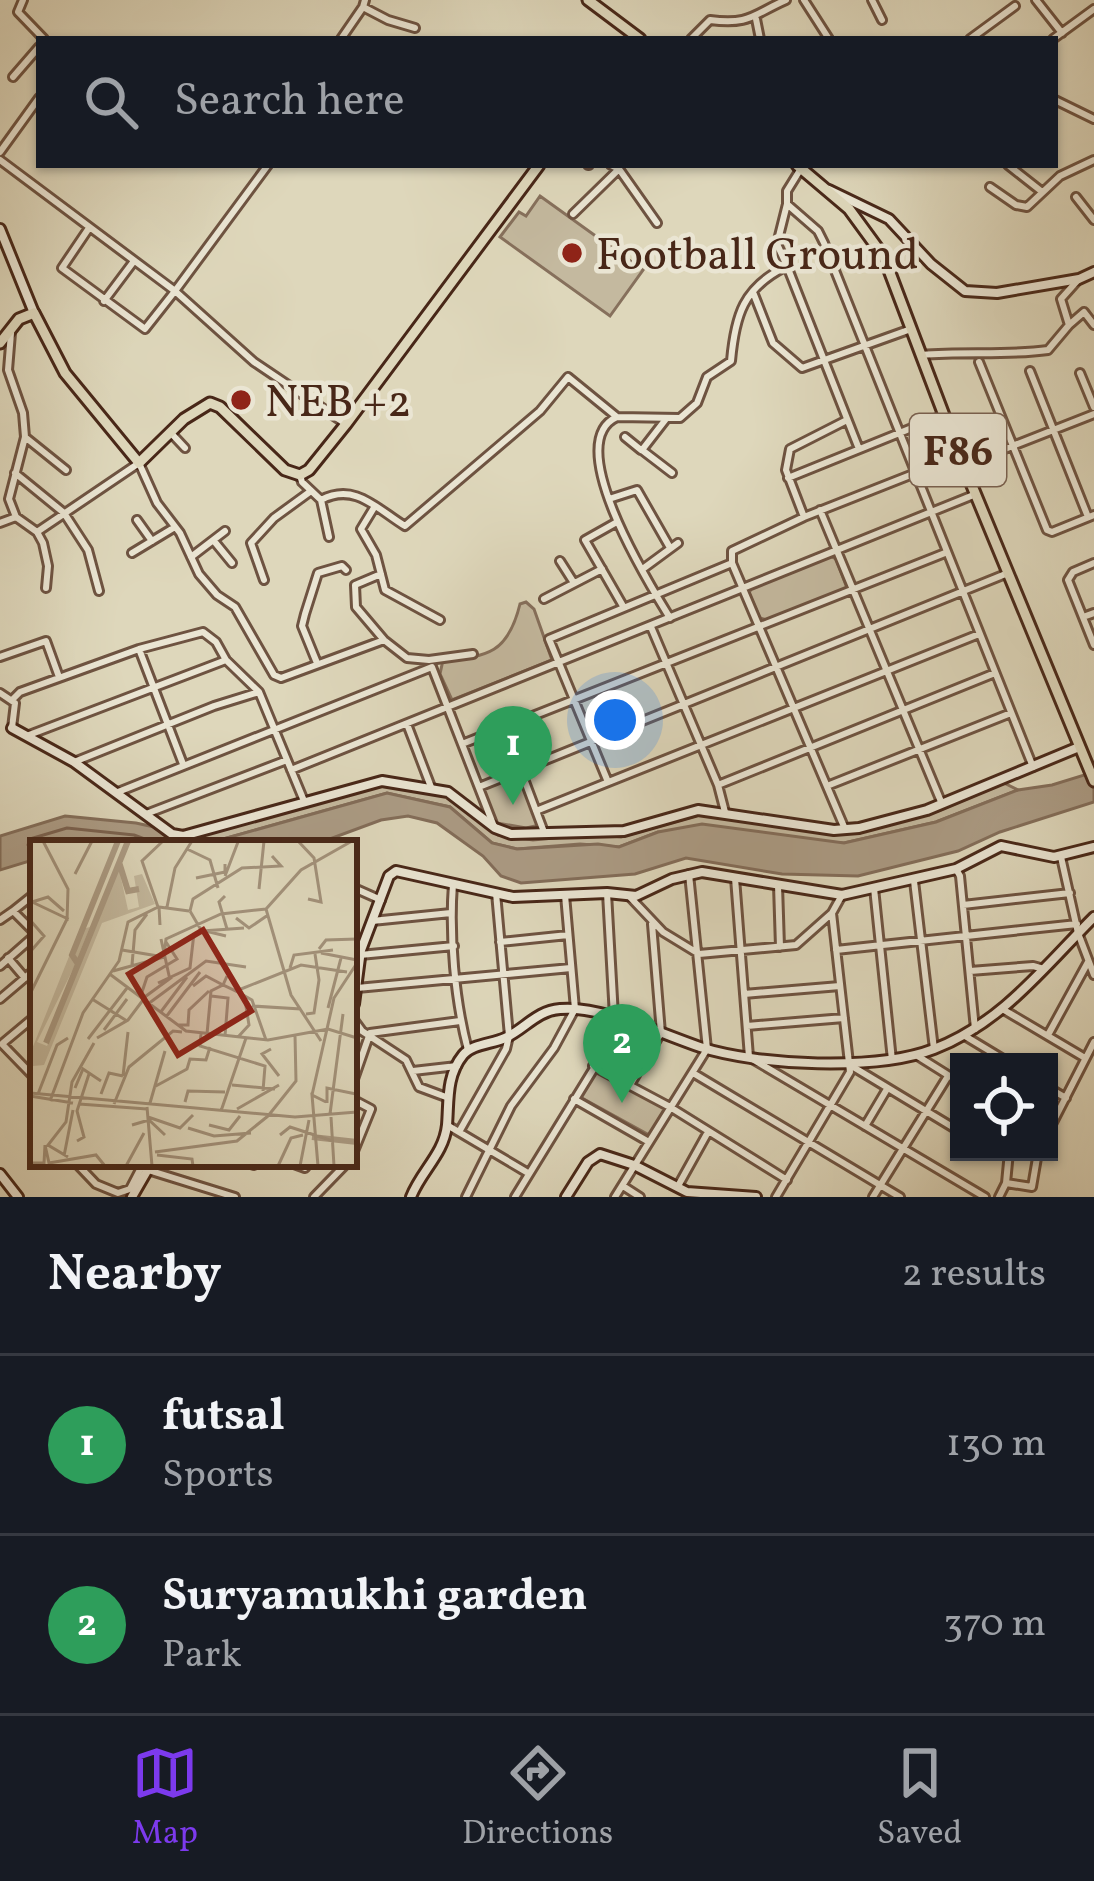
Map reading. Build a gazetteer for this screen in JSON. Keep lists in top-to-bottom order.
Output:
{
  "streets": {
    "main road": ["F86"]
  },
  "places": ["Football Ground", "NEB +2"],
  "page": {
    "search": "Search here",
    "pins": ["1", "2"],
    "heading": ["Nearby", "2 results"],
    "list": [
      {
        "mark": "1",
        "name": "futsal",
        "note": "Sports",
        "value": "130 m"
      },
      {
        "mark": "2",
        "name": "Suryamukhi garden",
        "note": "Park",
        "value": "370 m"
      }
    ],
    "nav": ["Map", "Directions", "Saved"]
  }
}
